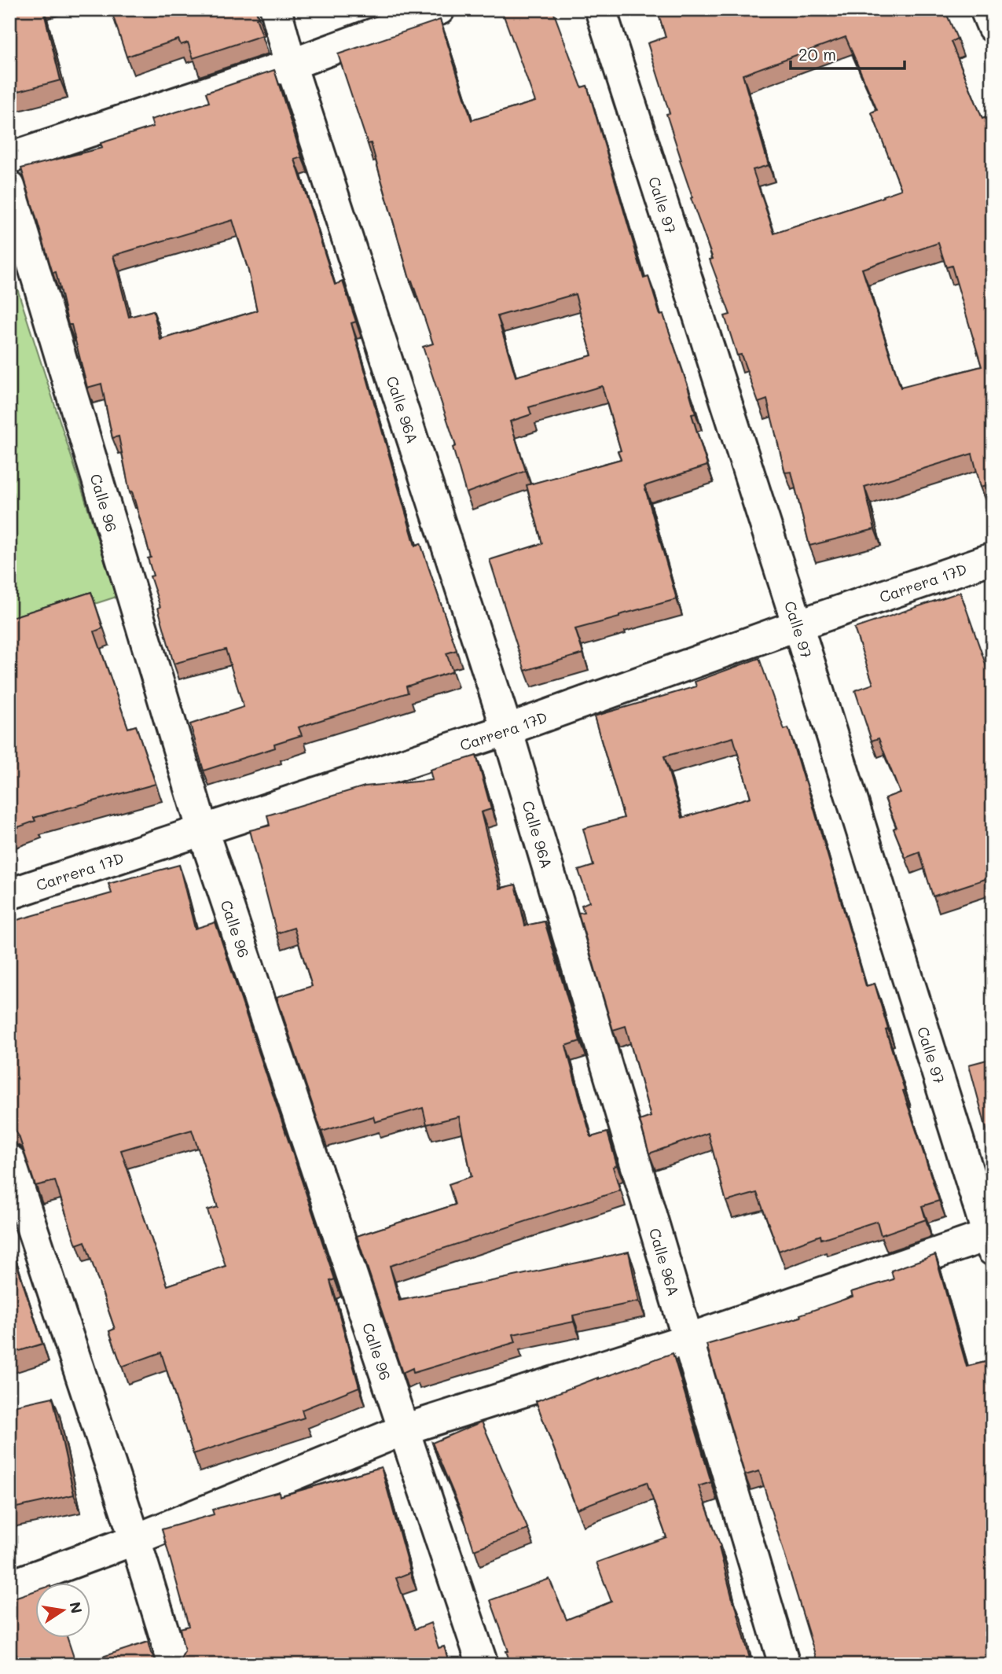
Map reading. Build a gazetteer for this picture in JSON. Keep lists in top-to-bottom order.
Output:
{
  "streets": {
    "street": [
      "Calle 97",
      "Calle 96A",
      "Calle 96",
      "Carrera 17D"
    ]
  },
  "crossings": [
    ["Calle 97", "Carrera 17D"],
    ["Calle 96A", "Carrera 17D"],
    ["Calle 96", "Carrera 17D"]
  ],
  "scale_bar": "20 m",
  "north": "right"
}
